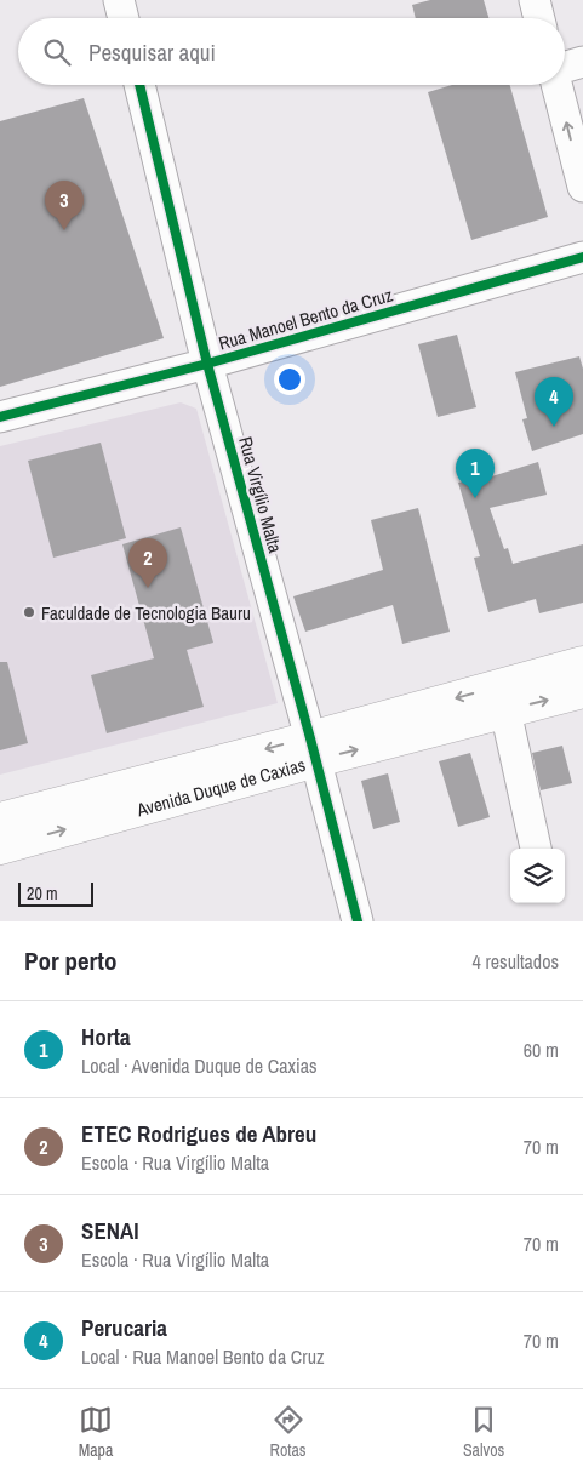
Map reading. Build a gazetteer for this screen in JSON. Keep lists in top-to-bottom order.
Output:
{
  "streets": {
    "main road": ["Avenida Duque de Caxias"],
    "street": ["Rua Manoel Bento da Cruz", "Rua Virgílio Malta"]
  },
  "crossings": [
    ["Rua Manoel Bento da Cruz", "Rua Virgílio Malta"],
    ["Rua Virgílio Malta", "Avenida Duque de Caxias"]
  ],
  "places": ["Faculdade de Tecnologia Bauru"],
  "scale_bar": "20 m",
  "page": {
    "search": "Pesquisar aqui",
    "pins": [
      "3",
      "4",
      "1",
      "2"
    ],
    "scale": "20 m",
    "heading": ["Por perto", "4 resultados"],
    "list": [
      {
        "mark": "1",
        "name": "Horta",
        "note": "Local · Avenida Duque de Caxias",
        "value": "60 m"
      },
      {
        "mark": "2",
        "name": "ETEC Rodrigues de Abreu",
        "note": "Escola · Rua Virgílio Malta",
        "value": "70 m"
      },
      {
        "mark": "3",
        "name": "SENAI",
        "note": "Escola · Rua Virgílio Malta",
        "value": "70 m"
      },
      {
        "mark": "4",
        "name": "Perucaria",
        "note": "Local · Rua Manoel Bento da Cruz",
        "value": "70 m"
      }
    ],
    "nav": ["Mapa", "Rotas", "Salvos"]
  }
}
